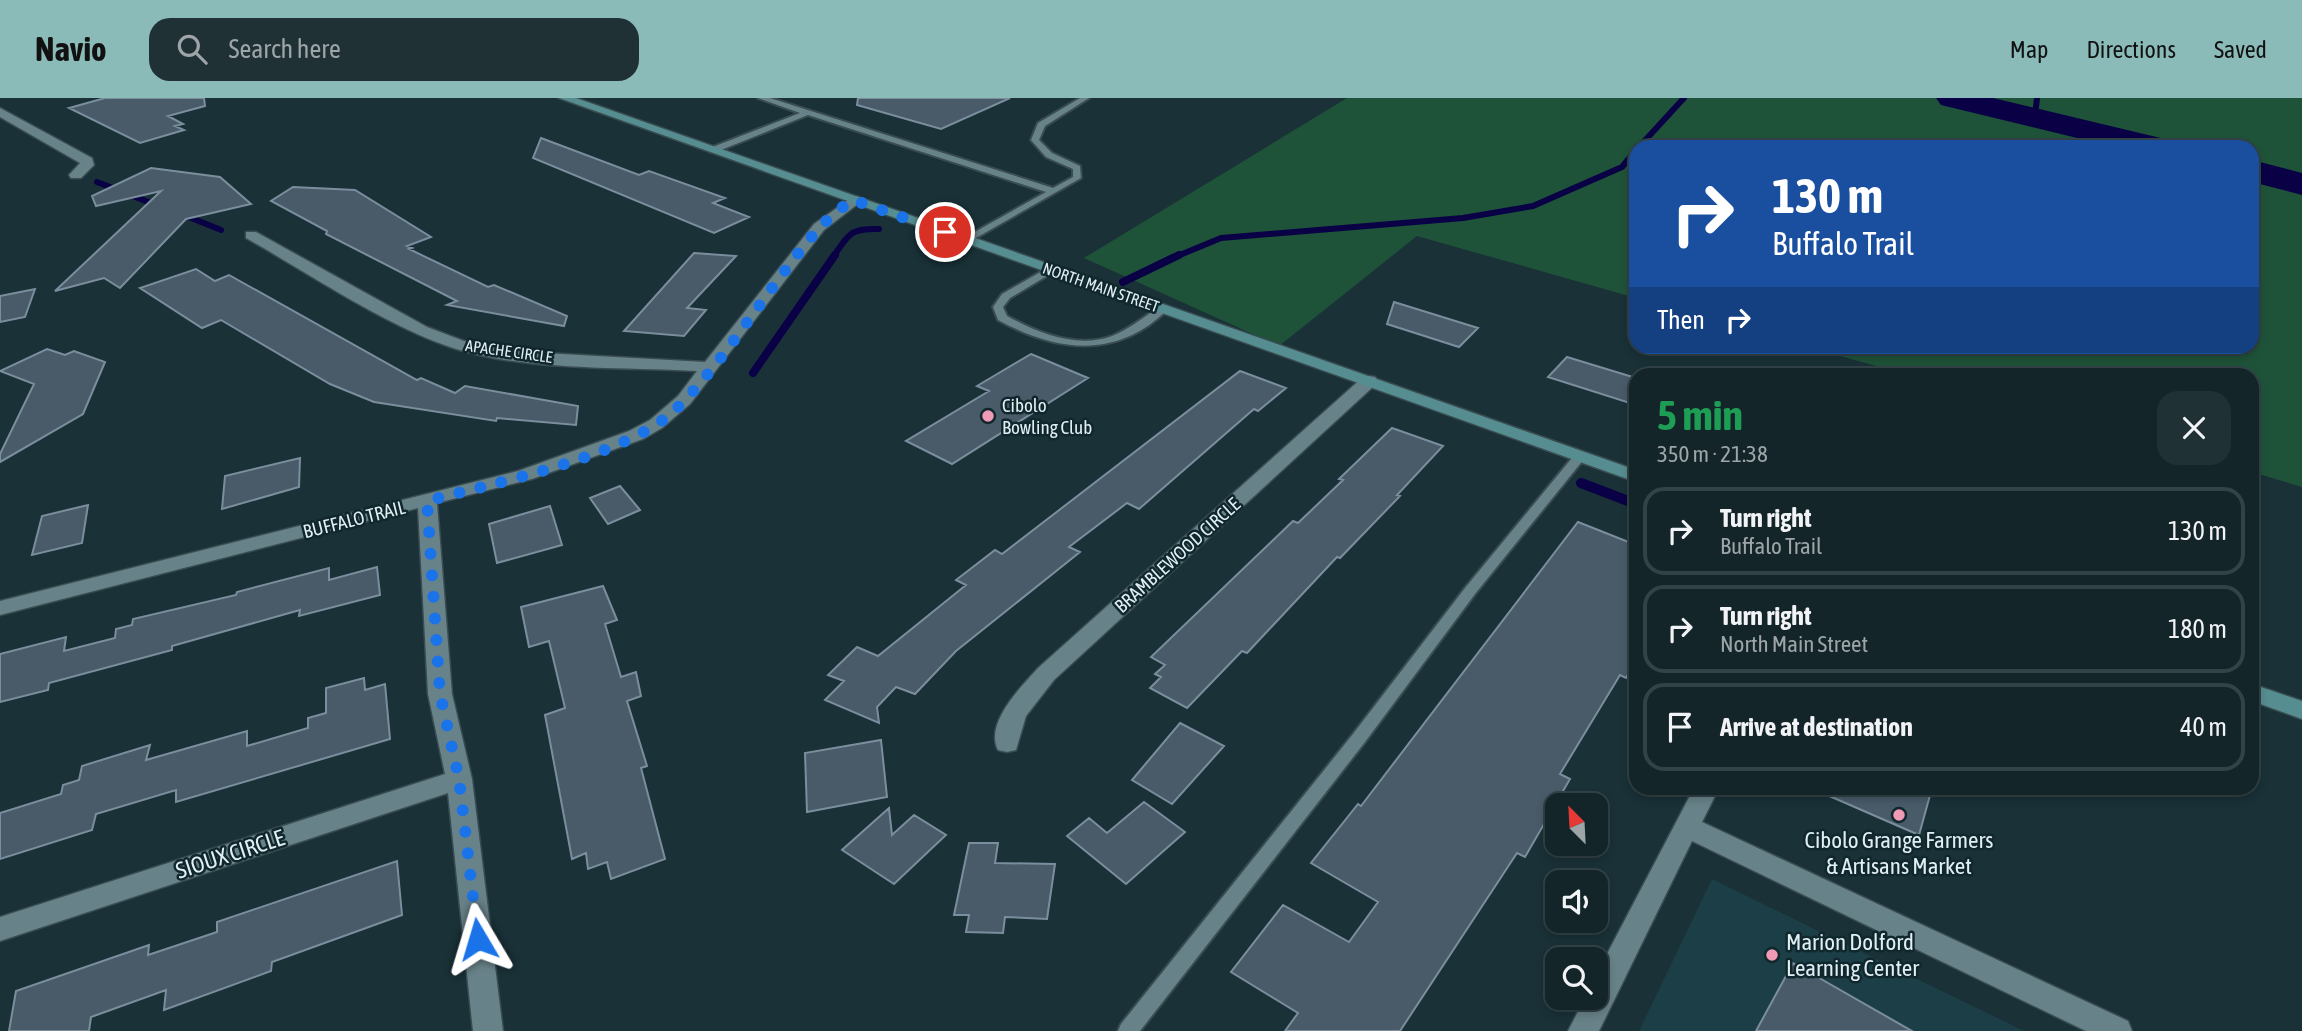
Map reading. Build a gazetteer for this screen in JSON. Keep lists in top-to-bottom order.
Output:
{
  "streets": {
    "street": [
      "NORTH MAIN STREET",
      "APACHE CIRCLE",
      "BUFFALO TRAIL",
      "BRAMBLEWOOD CIRCLE",
      "SIOUX CIRCLE"
    ]
  },
  "crossings": [
    ["NORTH MAIN STREET", "BUFFALO TRAIL"],
    ["NORTH MAIN STREET", "BRAMBLEWOOD CIRCLE"],
    ["APACHE CIRCLE", "BUFFALO TRAIL"]
  ],
  "places": ["Cibolo Bowling Club", "Cibolo Grange Farmers & Artisans Market", "Marion Dolford Learning Center"],
  "north": "top left",
  "page": {
    "header": "Navio",
    "search": "Search here",
    "nav": ["Map", "Directions", "Saved"],
    "turn": ["130 m", "Buffalo Trail"],
    "then": "Then",
    "heading": ["5 min", "350 m · 21:38"],
    "list": [
      {
        "name": "Turn right",
        "note": "Buffalo Trail",
        "value": "130 m"
      },
      {
        "name": "Turn right",
        "note": "North Main Street",
        "value": "180 m"
      },
      {
        "name": "Arrive at destination",
        "value": "40 m"
      }
    ]
  }
}
